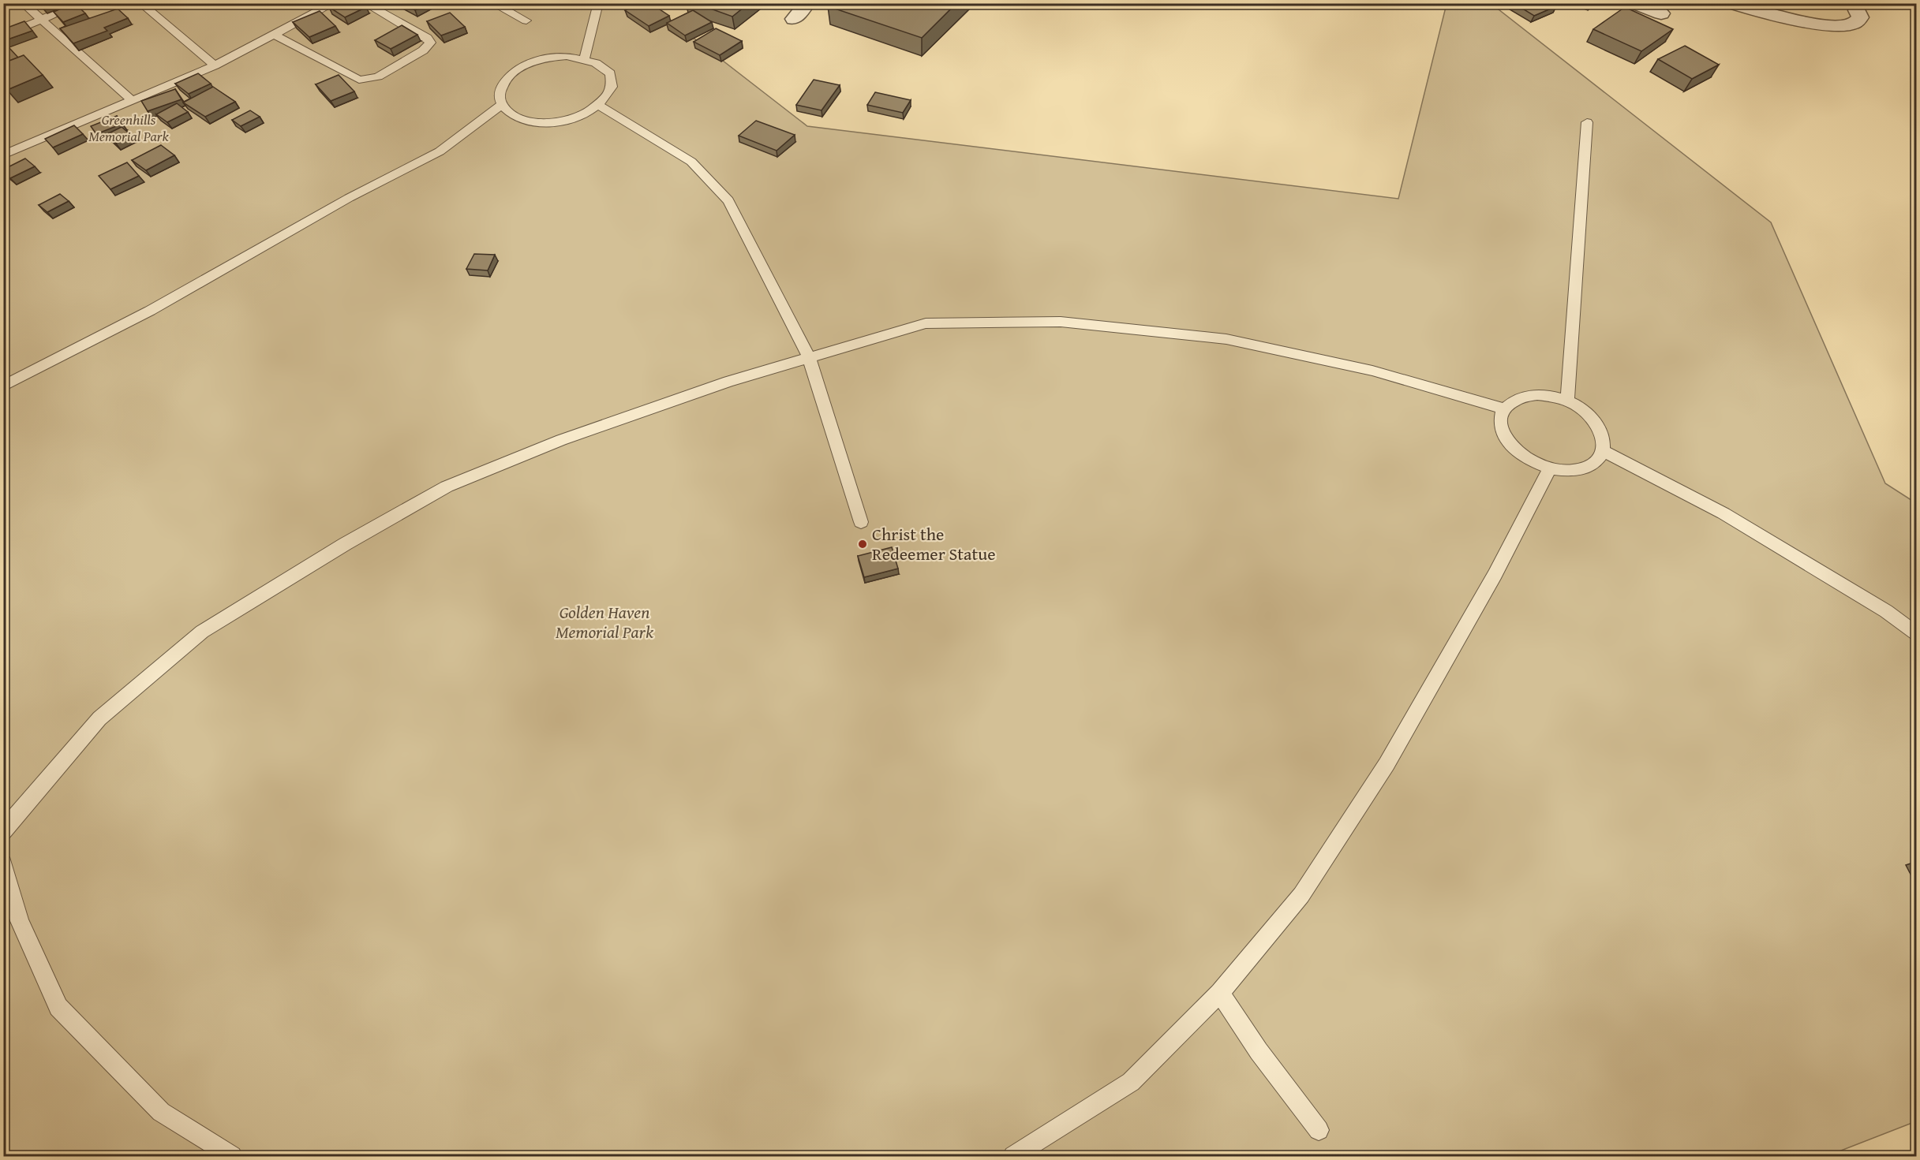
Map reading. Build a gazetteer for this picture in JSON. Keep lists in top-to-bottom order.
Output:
{
  "parks": ["Greenhills Memorial Park", "Golden Haven Memorial Park"],
  "places": ["Christ the Redeemer Statue"]
}
